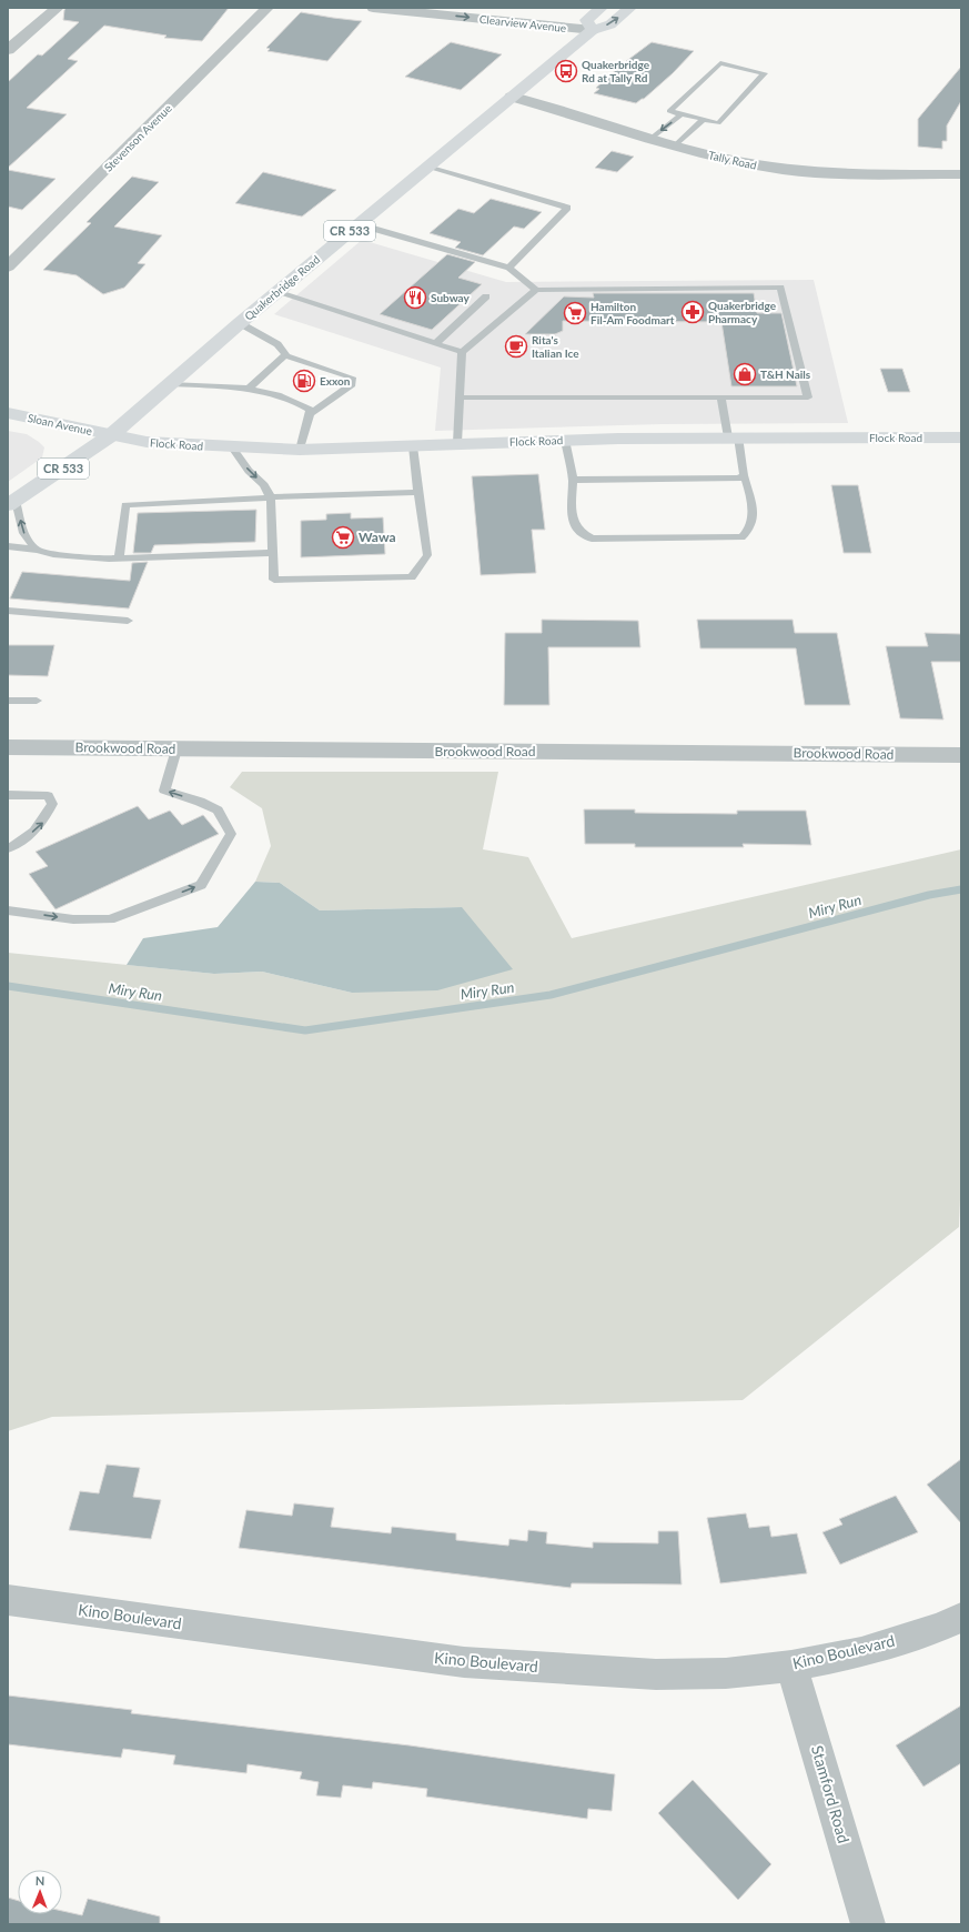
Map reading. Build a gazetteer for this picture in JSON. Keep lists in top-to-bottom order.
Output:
{
  "streets": {
    "main road": [
      "CR 533",
      "Quakerbridge Road",
      "Sloan Avenue",
      "Flock Road"
    ],
    "street": [
      "Clearview Avenue",
      "Stevenson Avenue",
      "Tally Road",
      "Brookwood Road",
      "Kino Boulevard",
      "Stamford Road"
    ]
  },
  "crossings": [
    ["Clearview Avenue", "Quakerbridge Road"],
    ["Tally Road", "Quakerbridge Road"],
    ["Quakerbridge Road", "Sloan Avenue"],
    ["Quakerbridge Road", "Flock Road"],
    ["Sloan Avenue", "Flock Road"],
    ["Kino Boulevard", "Stamford Road"]
  ],
  "one_way": ["Clearview Avenue"],
  "water": ["Miry Run"],
  "places": {
    "bus stop": ["Quakerbridge Rd at Tally Rd"],
    "restaurant": ["Subway"],
    "pharmacy": ["Quakerbridge Pharmacy"],
    "supermarket": ["Hamilton Fil-Am Foodmart", "Wawa"],
    "cafe": ["Rita's Italian Ice"],
    "shop": ["T&H Nails"],
    "fuel station": ["Exxon"]
  },
  "north": "top"
}
